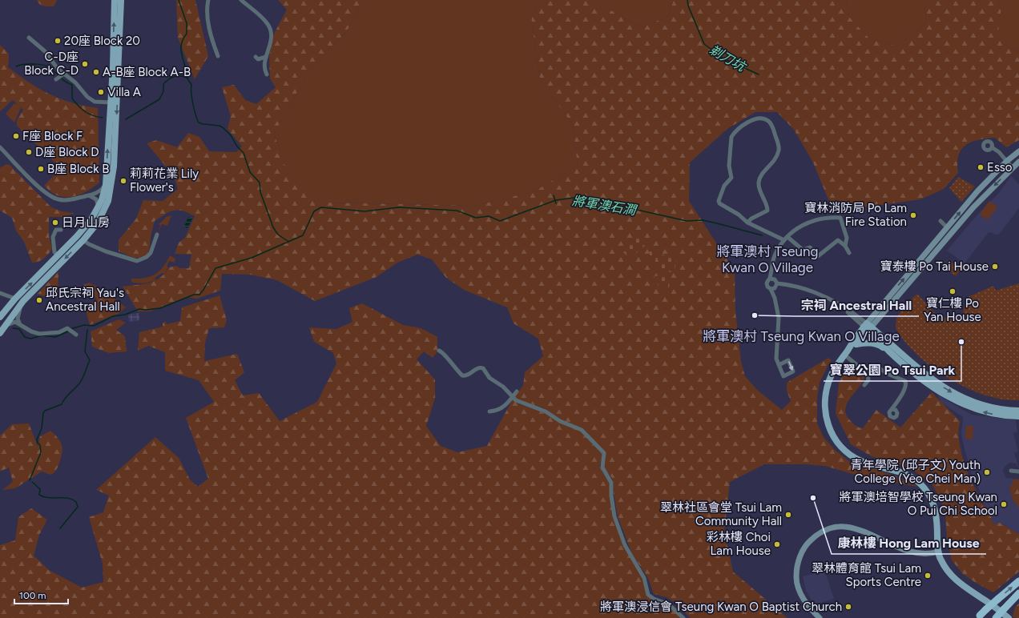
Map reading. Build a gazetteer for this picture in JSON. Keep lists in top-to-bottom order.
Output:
{
  "districts": ["將軍澳村 Tseung Kwan O Village", "將軍澳村 Tseung Kwan O Village"],
  "water": ["剃刀坑", "將軍澳石澗"],
  "places": [
    "20座 Block 20",
    "C-D座 Block C-D",
    "A-B座 Block A-B",
    "Villa A",
    "F座 Block F",
    "D座 Block D",
    "Esso",
    "B座 Block B",
    "莉莉花業 Lily Flower's",
    "寶林消防局 Po Lam Fire Station",
    "日月山房",
    "寶泰樓 Po Tai House",
    "寶仁樓 Po Yan House",
    "邱氏宗祠 Yau's Ancestral Hall",
    "宗祠 Ancestral Hall",
    "寶翠公園 Po Tsui Park",
    "青年學院 (邱子文) Youth College (Yeo Chei Man)",
    "康林樓 Hong Lam House",
    "將軍澳培智學校 Tseung Kwan O Pui Chi School",
    "翠林社區會堂 Tsui Lam Community Hall",
    "彩林樓 Choi Lam House",
    "翠林體育館 Tsui Lam Sports Centre",
    "將軍澳浸信會 Tseung Kwan O Baptist Church"
  ],
  "scale_bar": "100 m"
}
